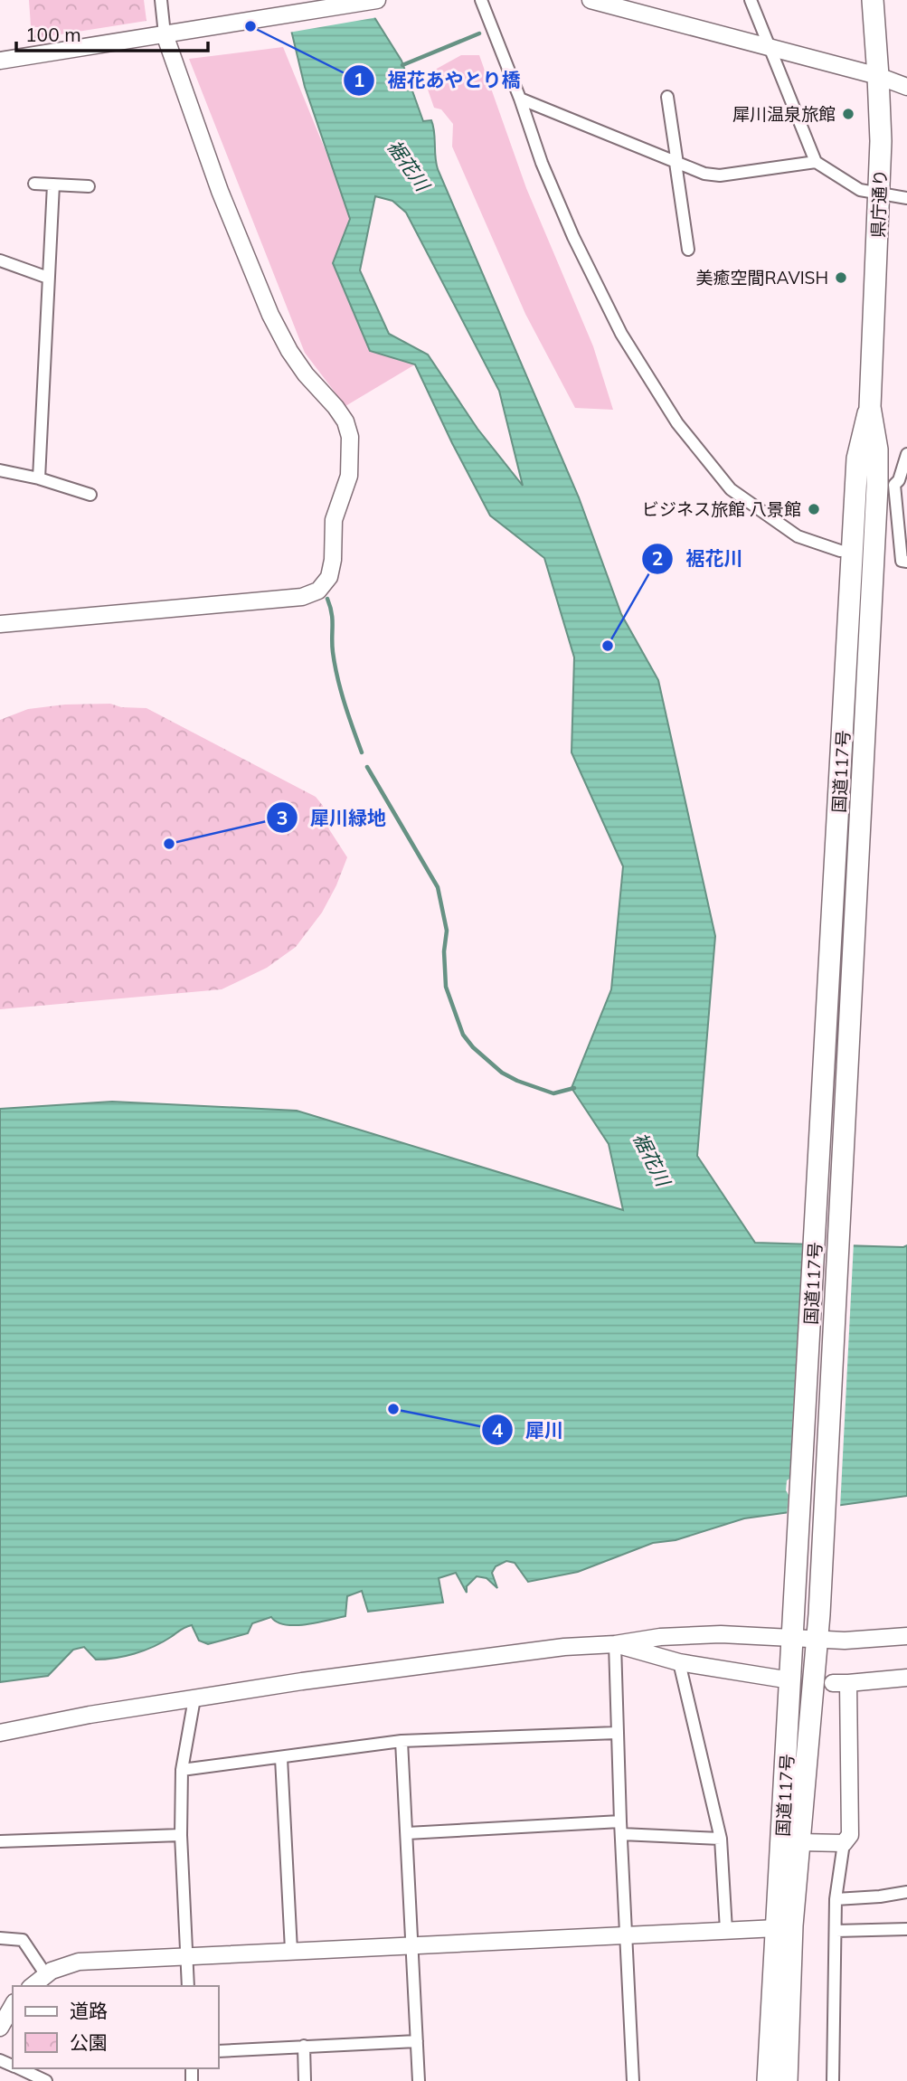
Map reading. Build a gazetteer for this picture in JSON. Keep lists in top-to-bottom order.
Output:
{
  "streets": {
    "highway": ["県庁通り", "国道117号"]
  },
  "crossings": [
    ["県庁通り", "国道117号"]
  ],
  "water": ["裾花川"],
  "places": [
    "裾花あやとり橋",
    "犀川温泉旅館",
    "美癒空間RAVISH",
    "ビジネス旅館 八景館",
    "裾花川",
    "犀川緑地",
    "犀川"
  ],
  "legend": ["道路", "公園"],
  "scale_bar": "100 m"
}
